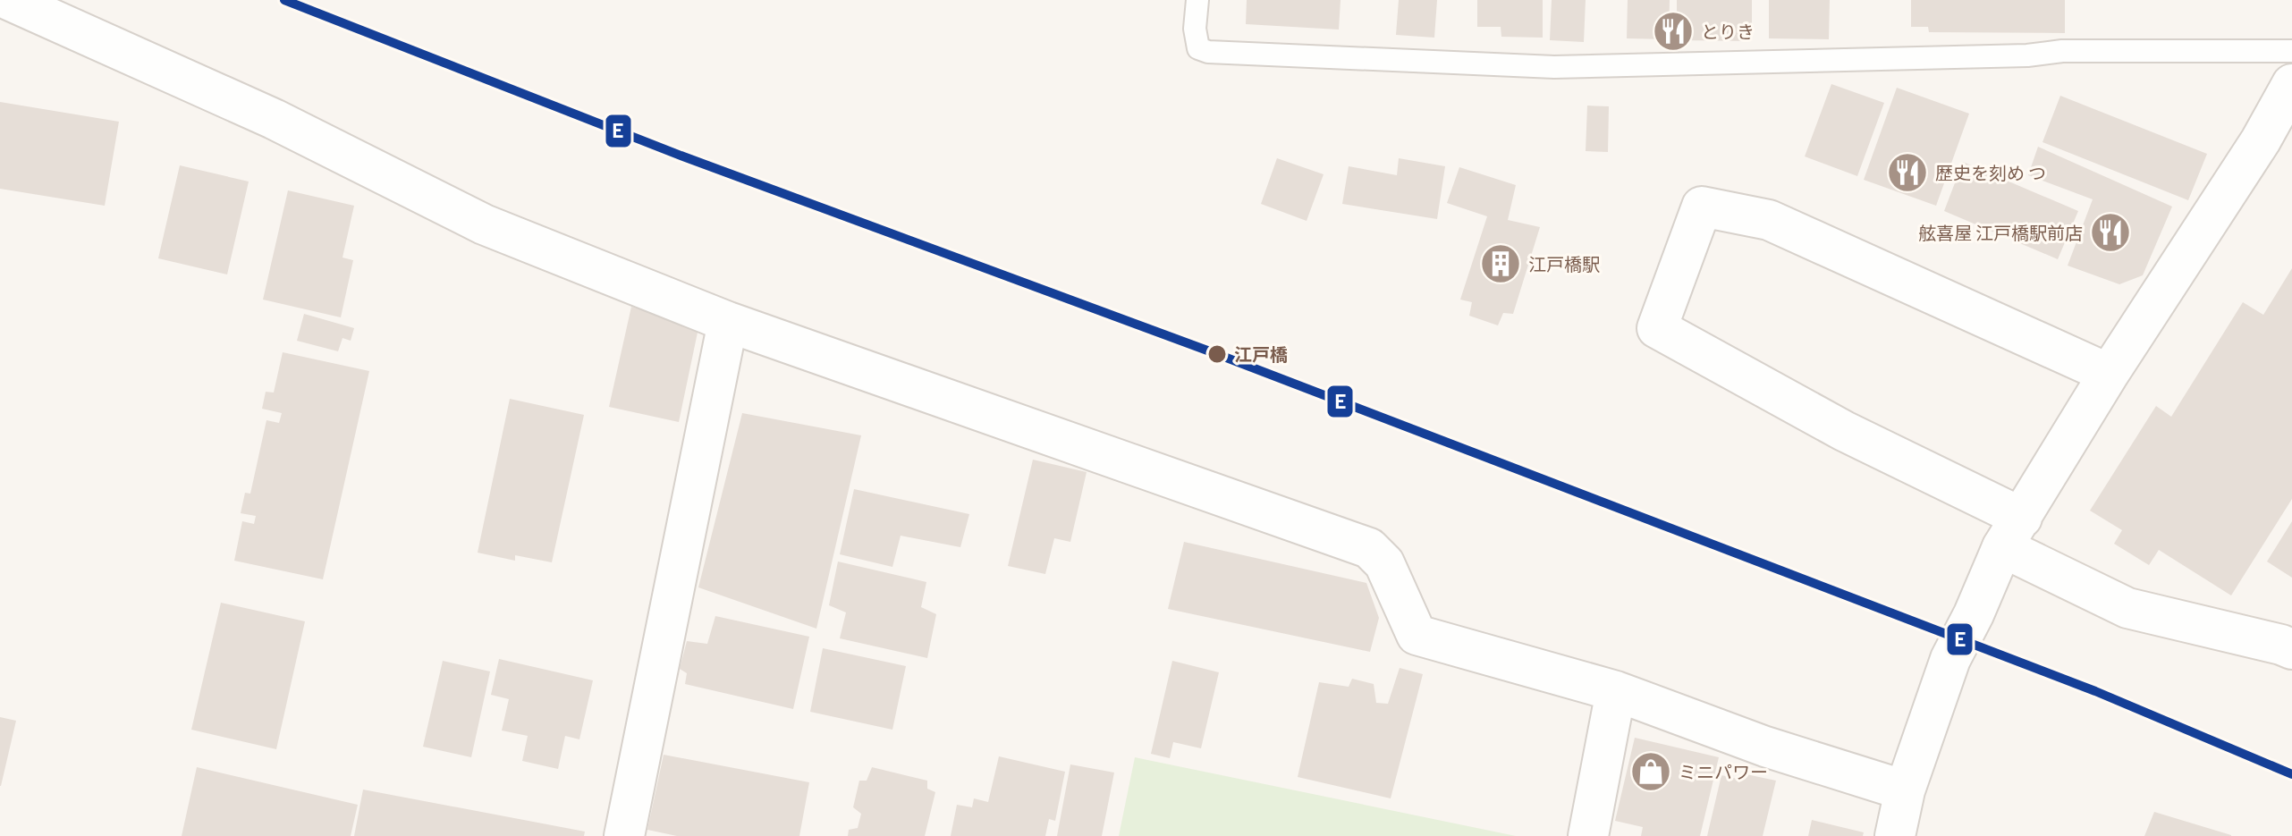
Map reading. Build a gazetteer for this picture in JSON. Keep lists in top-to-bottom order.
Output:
{
  "places": {
    "restaurant": ["とりき", "歴史を刻め つ", "舷喜屋 江戸橋駅前店"],
    "building": ["江戸橋駅"],
    "other": ["江戸橋"],
    "shop": ["ミニパワー"]
  },
  "lines": ["transit line E"]
}
